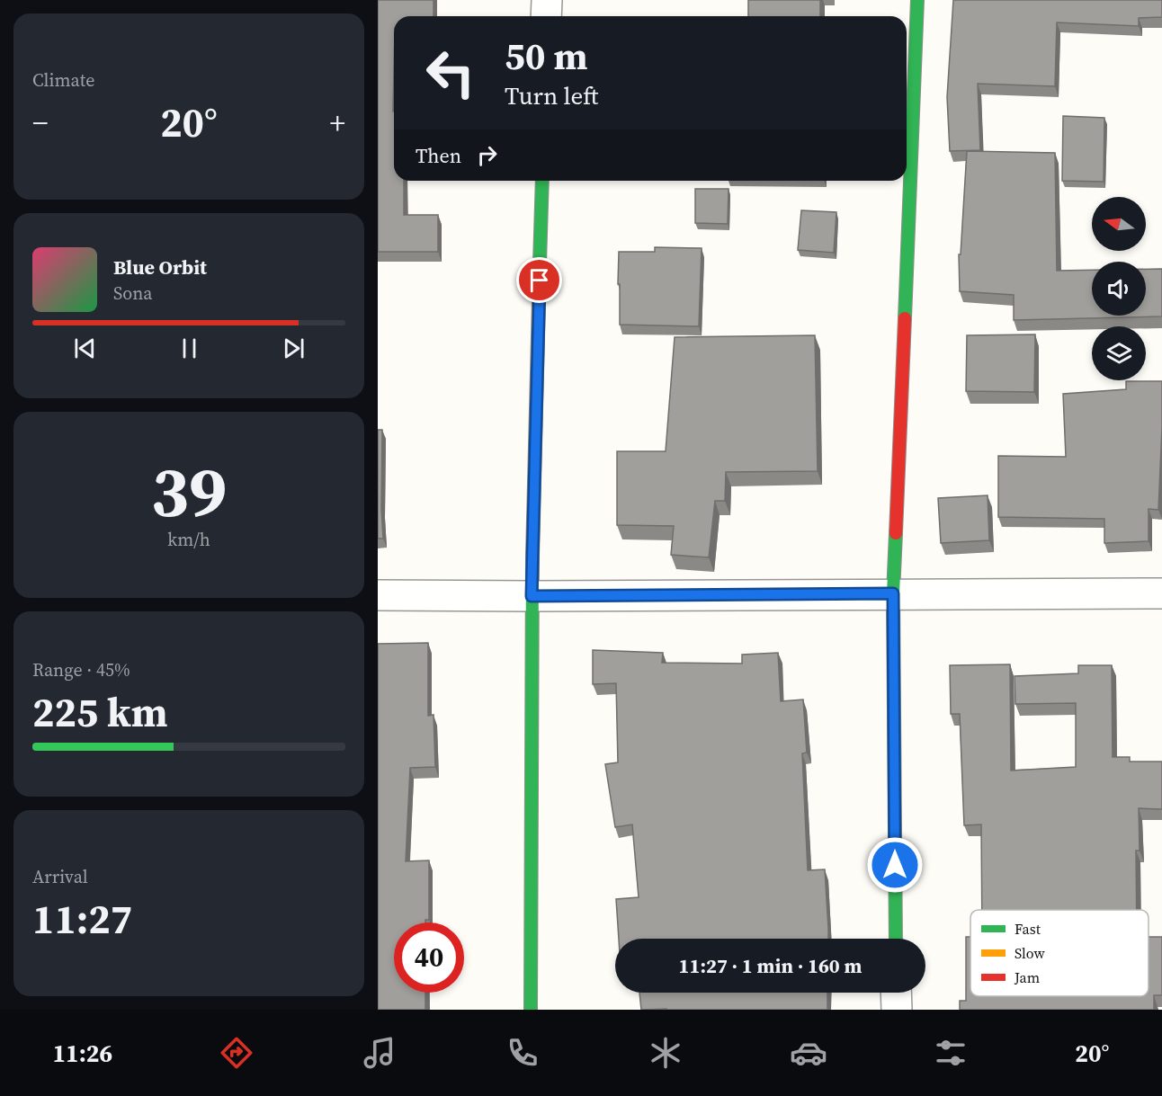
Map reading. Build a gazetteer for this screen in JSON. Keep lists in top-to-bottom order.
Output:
{
  "legend": ["Fast", "Slow", "Jam"],
  "north": "left",
  "page": {
    "tile": [
      "Climate",
      ["39", "km/h"],
      ["Range · 45%", "225 km"],
      ["Arrival", "11:27"]
    ],
    "turn": ["50 m", "Turn left"],
    "heat": ["−", "20°", "+"],
    "then": "Then",
    "song": ["Blue Orbit", "Sona"],
    "limit": "40",
    "trip": "11:27 · 1 min · 160 m",
    "tabs": ["11:26", "20°"]
  }
}
